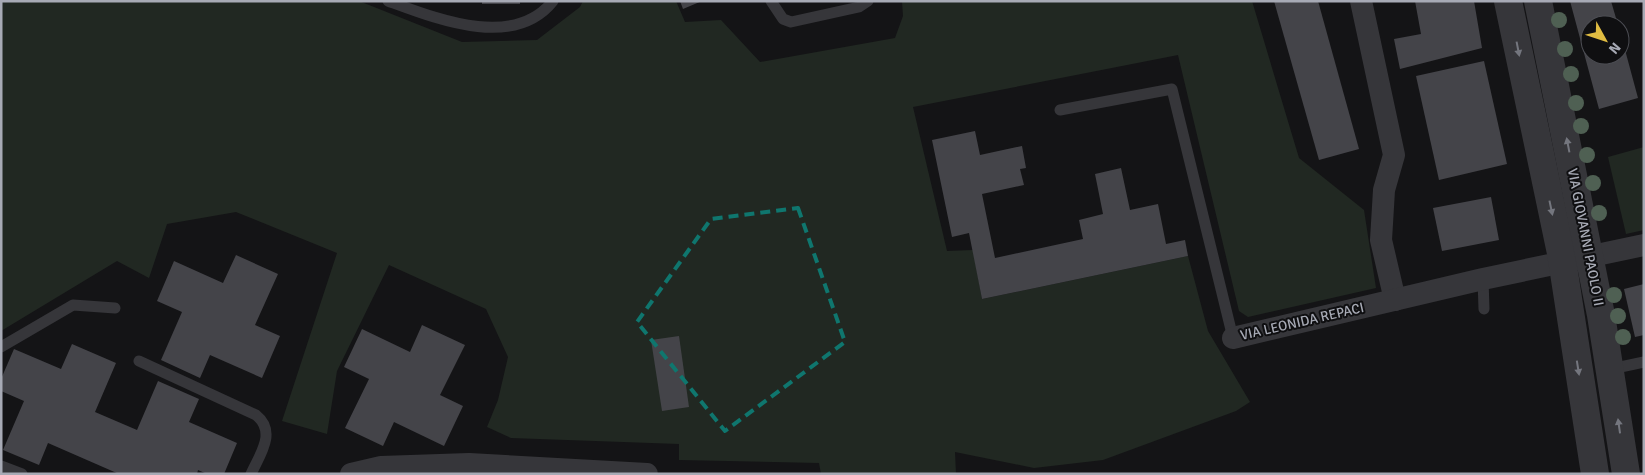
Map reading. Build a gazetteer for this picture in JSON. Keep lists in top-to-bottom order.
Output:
{
  "streets": {
    "street": ["VIA GIOVANNI PAOLO II", "VIA LEONIDA REPACI"]
  },
  "crossings": [
    ["VIA GIOVANNI PAOLO II", "VIA LEONIDA REPACI"]
  ],
  "north": "bottom right"
}
